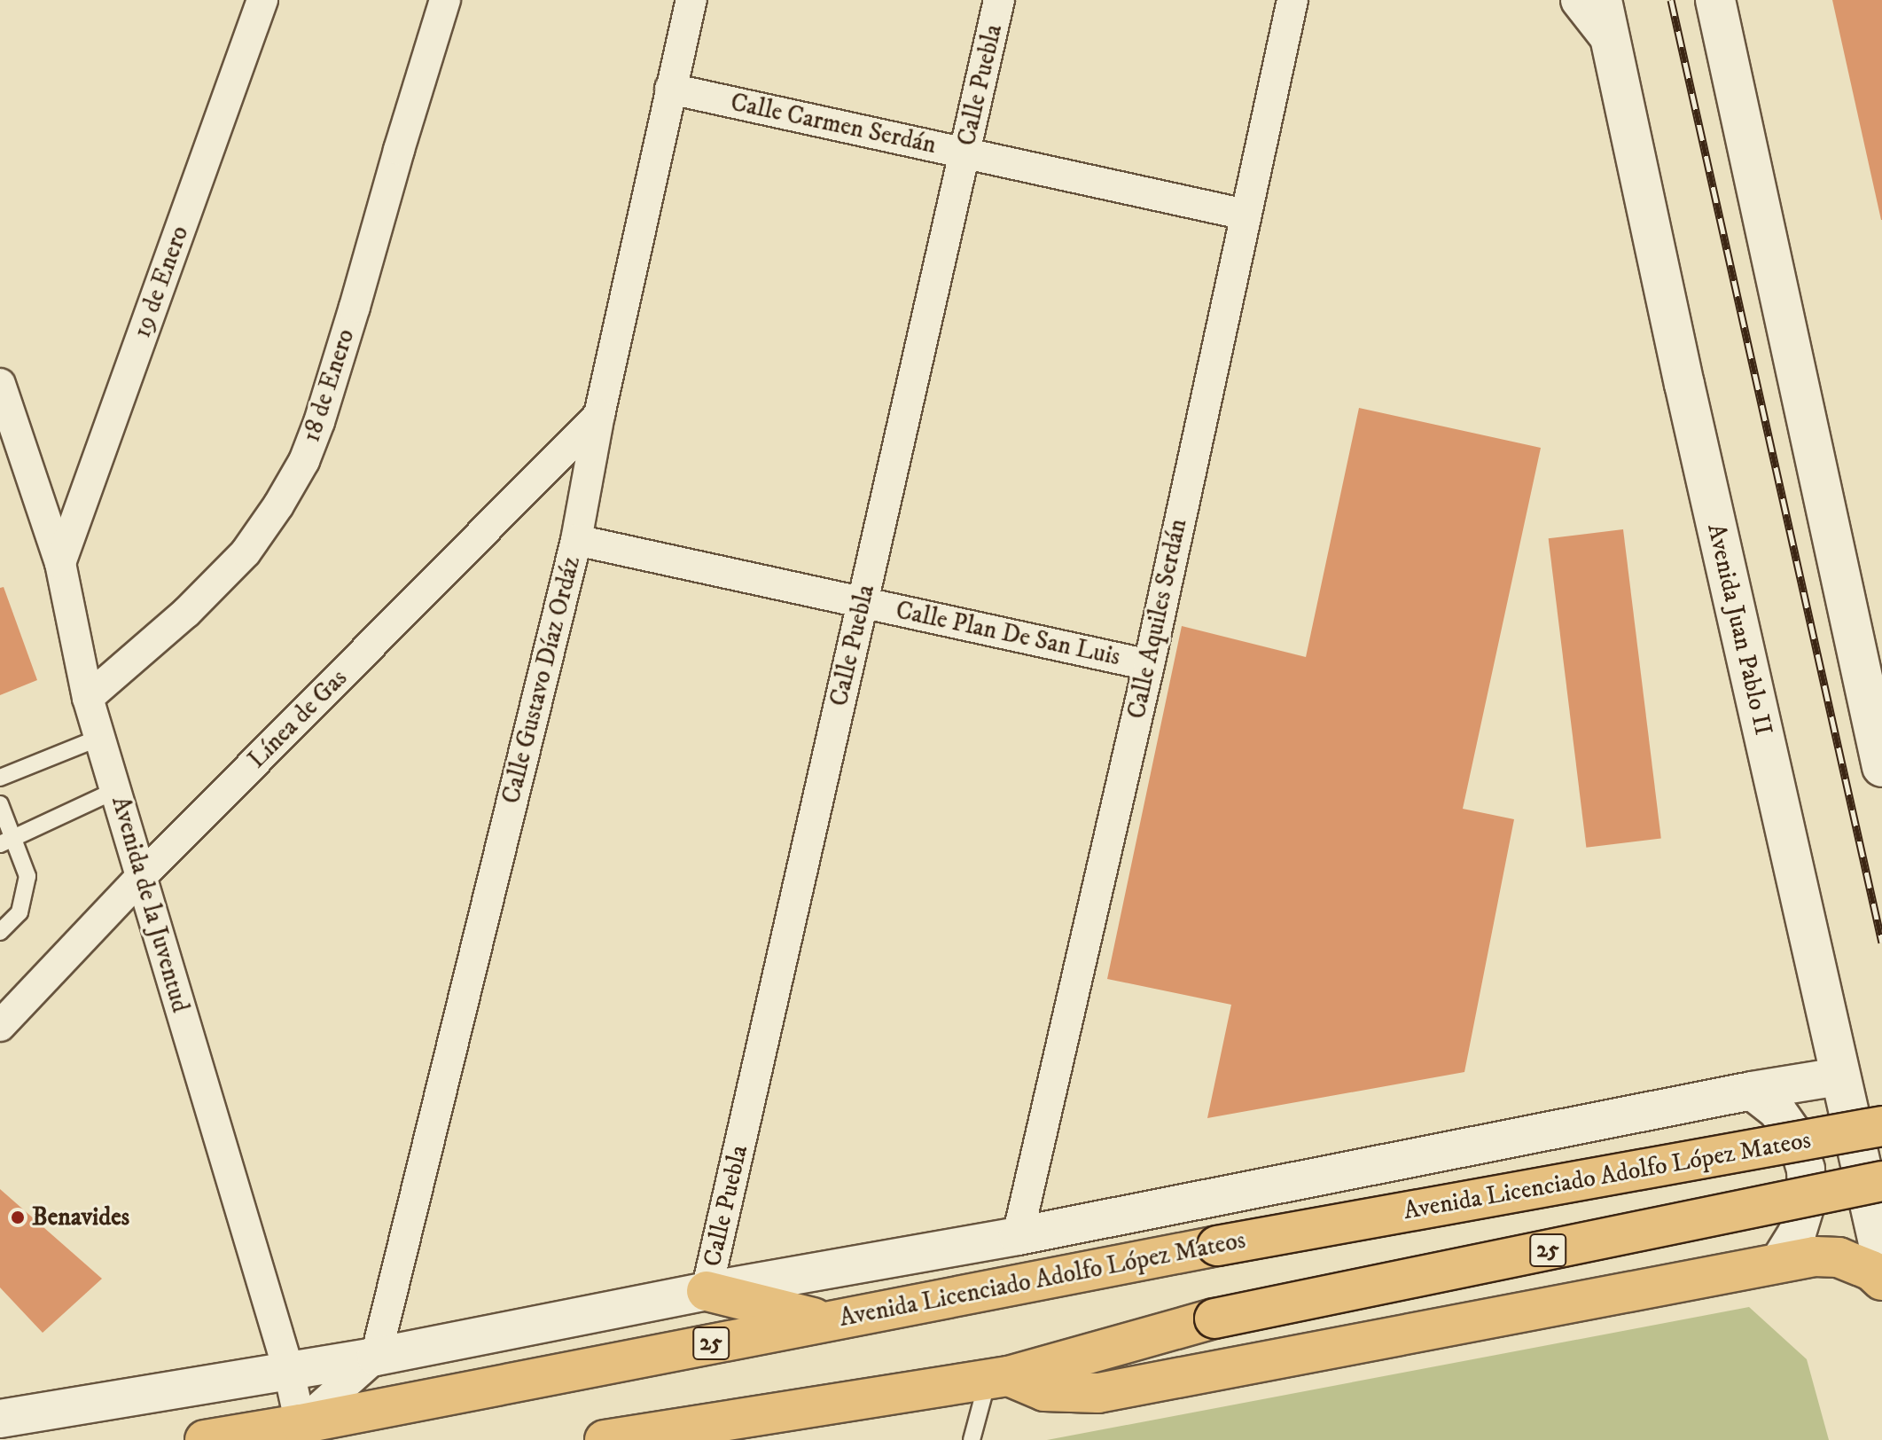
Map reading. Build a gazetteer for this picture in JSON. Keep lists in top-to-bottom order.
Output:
{
  "streets": {
    "main road": ["Avenida Juan Pablo II", "Avenida Licenciado Adolfo López Mateos", "25"],
    "street": [
      "Calle Puebla",
      "Calle Carmen Serdán",
      "19 de Enero",
      "18 de Enero",
      "Calle Aquiles Serdán",
      "Calle Plan De San Luis",
      "Calle Gustavo Díaz Ordáz",
      "Línea de Gas",
      "Avenida de la Juventud"
    ]
  },
  "crossings": [
    ["Calle Puebla", "Calle Carmen Serdán"],
    ["Calle Puebla", "Calle Plan De San Luis"],
    ["Calle Carmen Serdán", "Calle Aquiles Serdán"],
    ["Calle Carmen Serdán", "Calle Gustavo Díaz Ordáz"],
    ["19 de Enero", "Avenida de la Juventud"],
    ["18 de Enero", "Avenida de la Juventud"],
    ["Calle Aquiles Serdán", "Calle Plan De San Luis"],
    ["Calle Plan De San Luis", "Calle Gustavo Díaz Ordáz"],
    ["Calle Gustavo Díaz Ordáz", "Línea de Gas"],
    ["Línea de Gas", "Avenida de la Juventud"],
    ["Avenida de la Juventud", "Avenida Licenciado Adolfo López Mateos"]
  ],
  "places": ["Benavides"]
}
